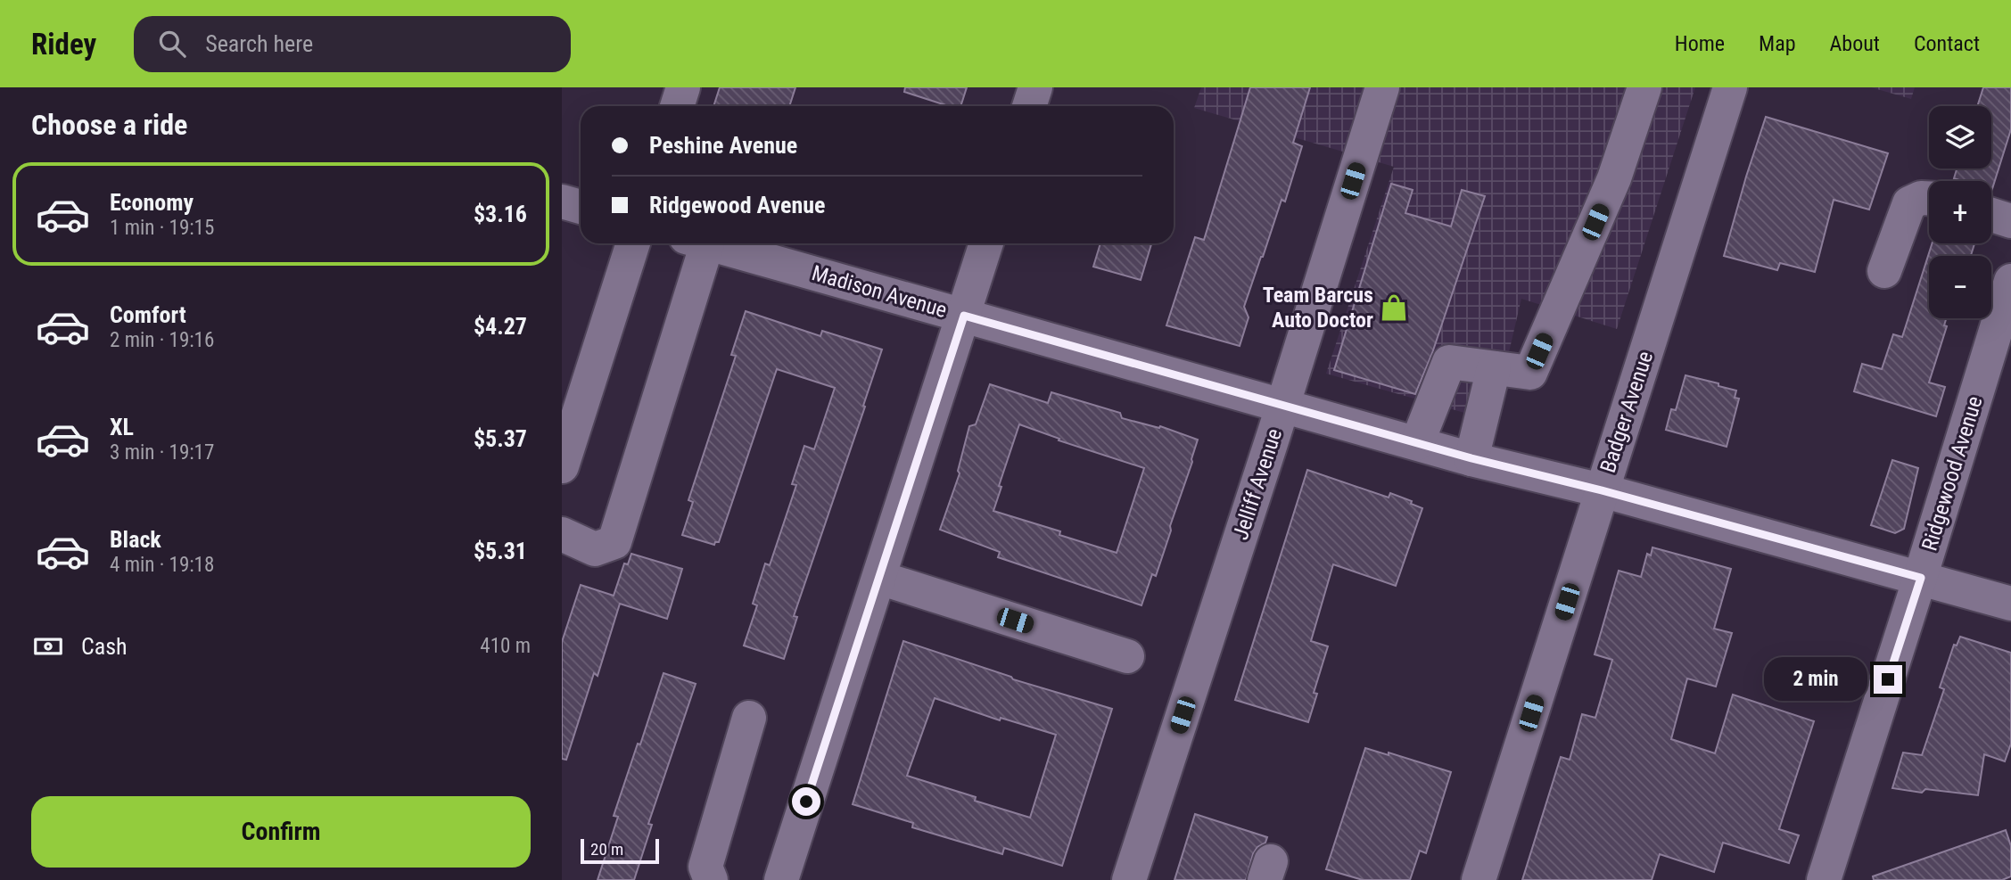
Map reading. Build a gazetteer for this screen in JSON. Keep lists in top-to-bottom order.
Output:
{
  "streets": {
    "street": [
      "Madison Avenue",
      "Badger Avenue",
      "Ridgewood Avenue",
      "Jelliff Avenue"
    ]
  },
  "crossings": [
    ["Madison Avenue", "Badger Avenue"],
    ["Madison Avenue", "Ridgewood Avenue"],
    ["Madison Avenue", "Jelliff Avenue"]
  ],
  "places": {
    "shop": ["Team Barcus Auto Doctor"]
  },
  "scale_bar": "20 m",
  "page": {
    "header": "Ridey",
    "search": "Search here",
    "nav": [
      "Home",
      "Map",
      "About",
      "Contact"
    ],
    "heading": "Choose a ride",
    "map_buttons": ["+", "−"],
    "banner": ["Peshine Avenue", "Ridgewood Avenue"],
    "list": [
      {
        "name": "Economy",
        "note": "1 min · 19:15",
        "value": "$3.16"
      },
      {
        "name": "Comfort",
        "note": "2 min · 19:16",
        "value": "$4.27"
      },
      {
        "name": "XL",
        "note": "3 min · 19:17",
        "value": "$5.37"
      },
      {
        "name": "Black",
        "note": "4 min · 19:18",
        "value": "$5.31"
      }
    ],
    "pay": ["Cash", "410 m"],
    "bubble": "2 min",
    "buttons": "Confirm",
    "scale": "20 m"
  }
}
